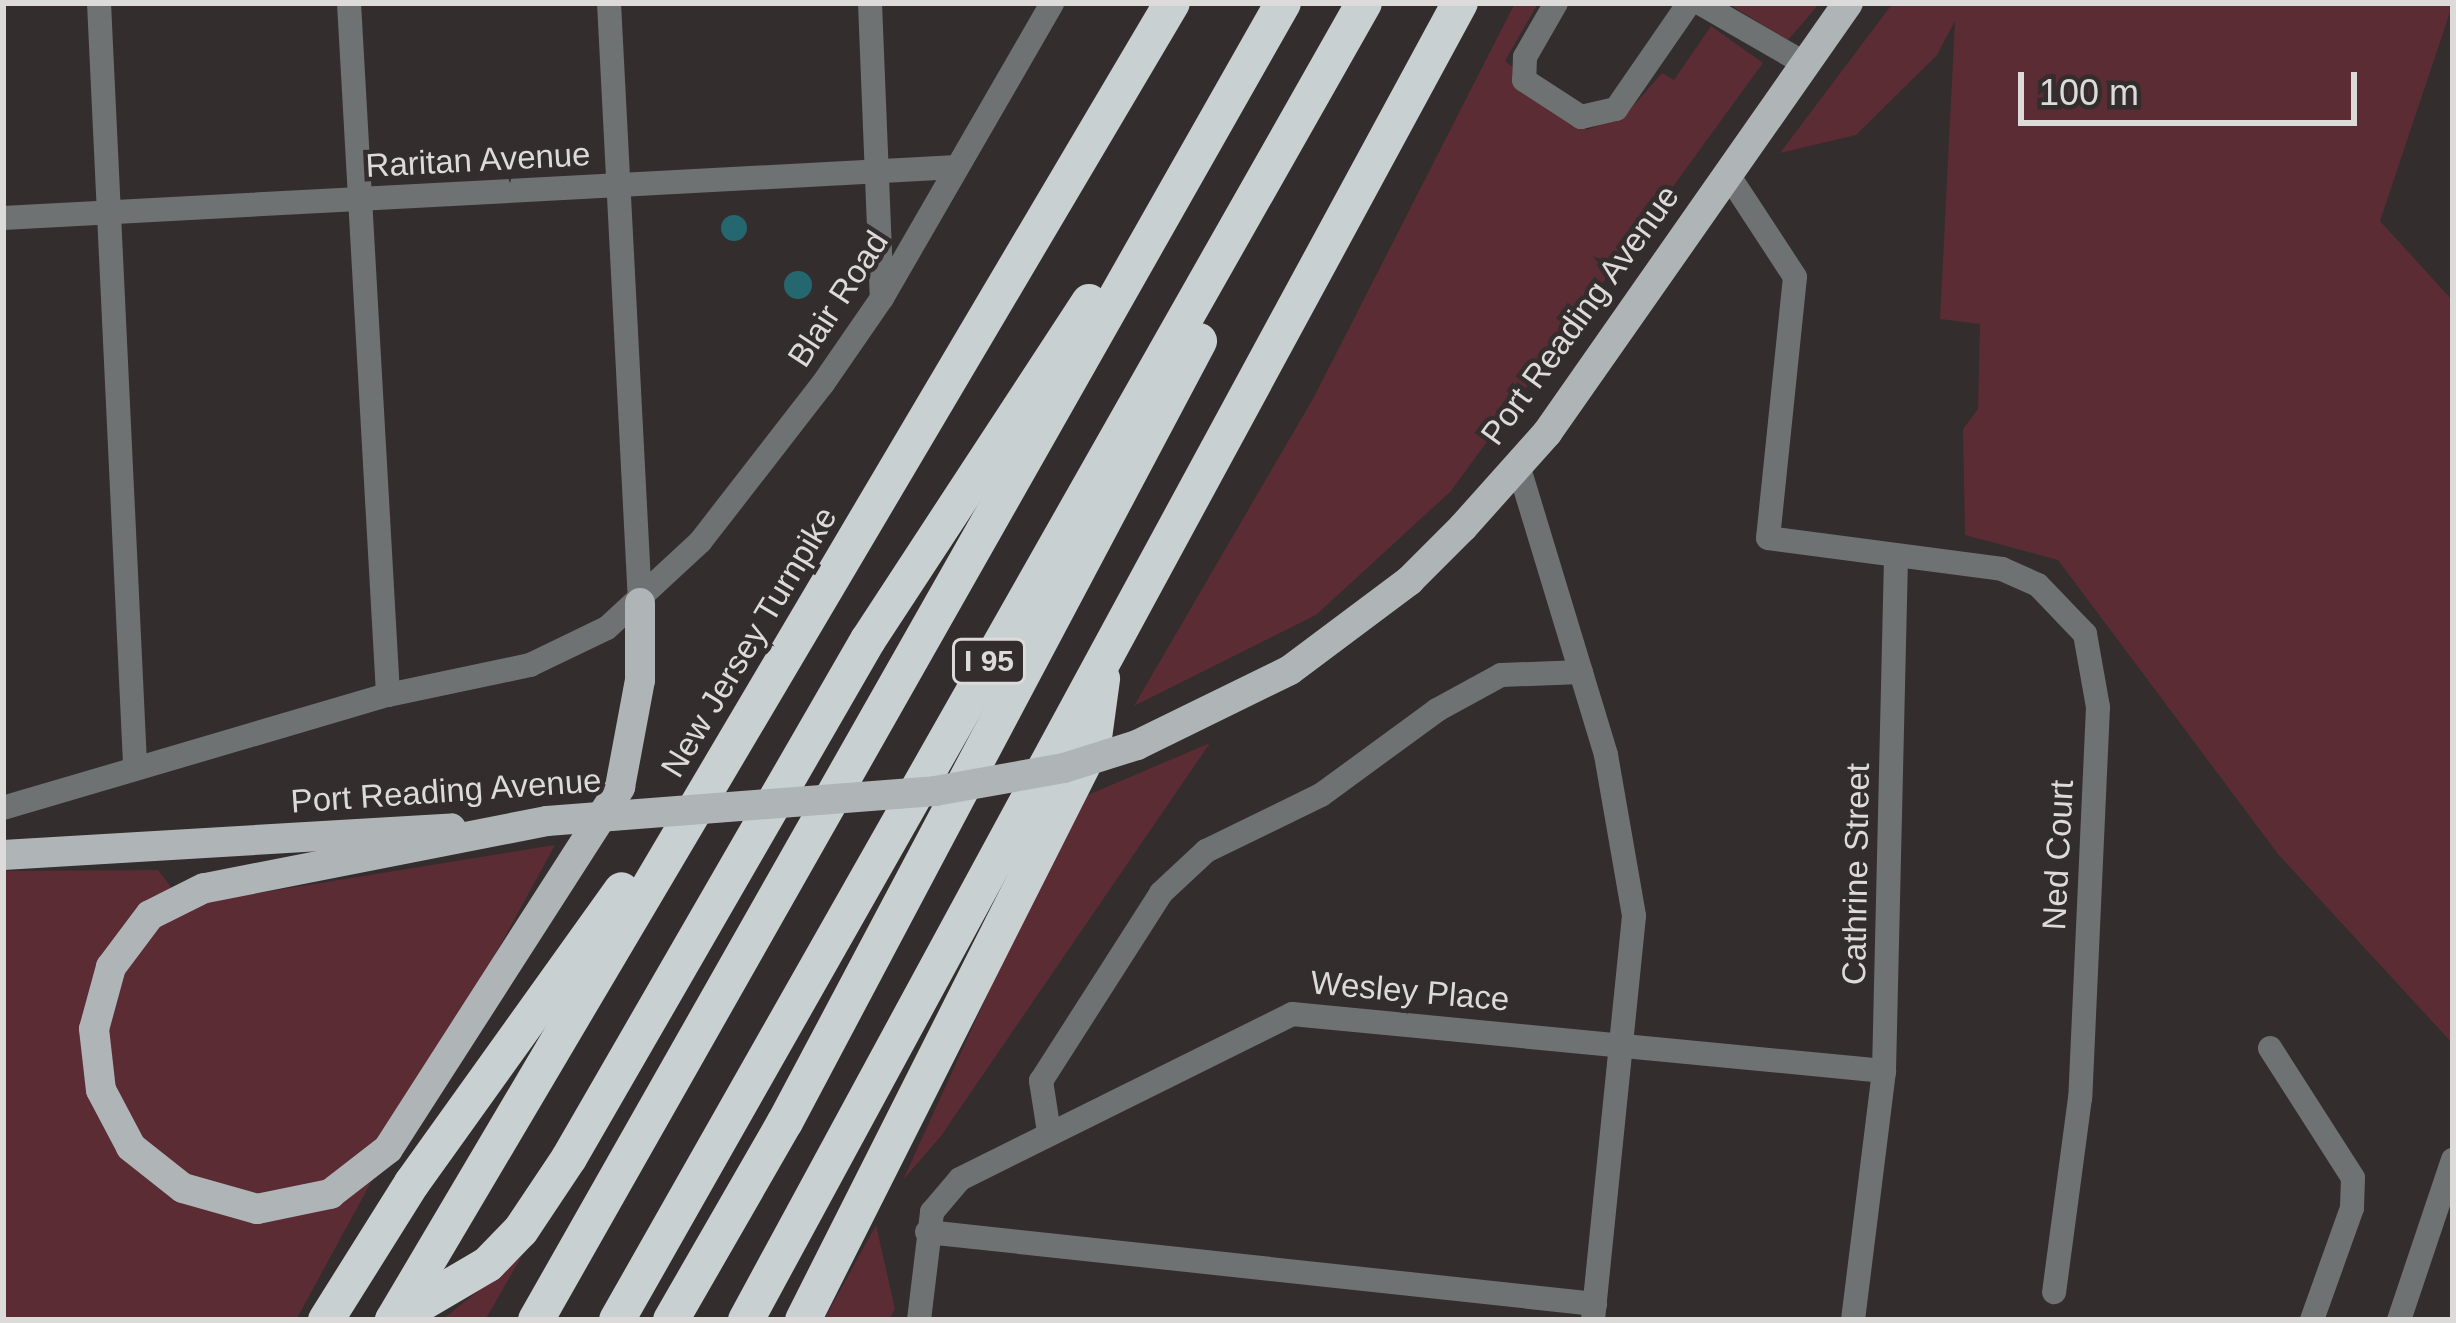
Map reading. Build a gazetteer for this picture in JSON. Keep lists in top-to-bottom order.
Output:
{
  "streets": {
    "highway": ["New Jersey Turnpike", "I 95"],
    "main road": ["Port Reading Avenue"],
    "street": [
      "Raritan Avenue",
      "Blair Road",
      "Ned Court",
      "Cathrine Street",
      "Wesley Place"
    ]
  },
  "crossings": [
    ["Raritan Avenue", "Blair Road"],
    ["Ned Court", "Cathrine Street"],
    ["Cathrine Street", "Wesley Place"]
  ],
  "scale_bar": "100 m"
}
